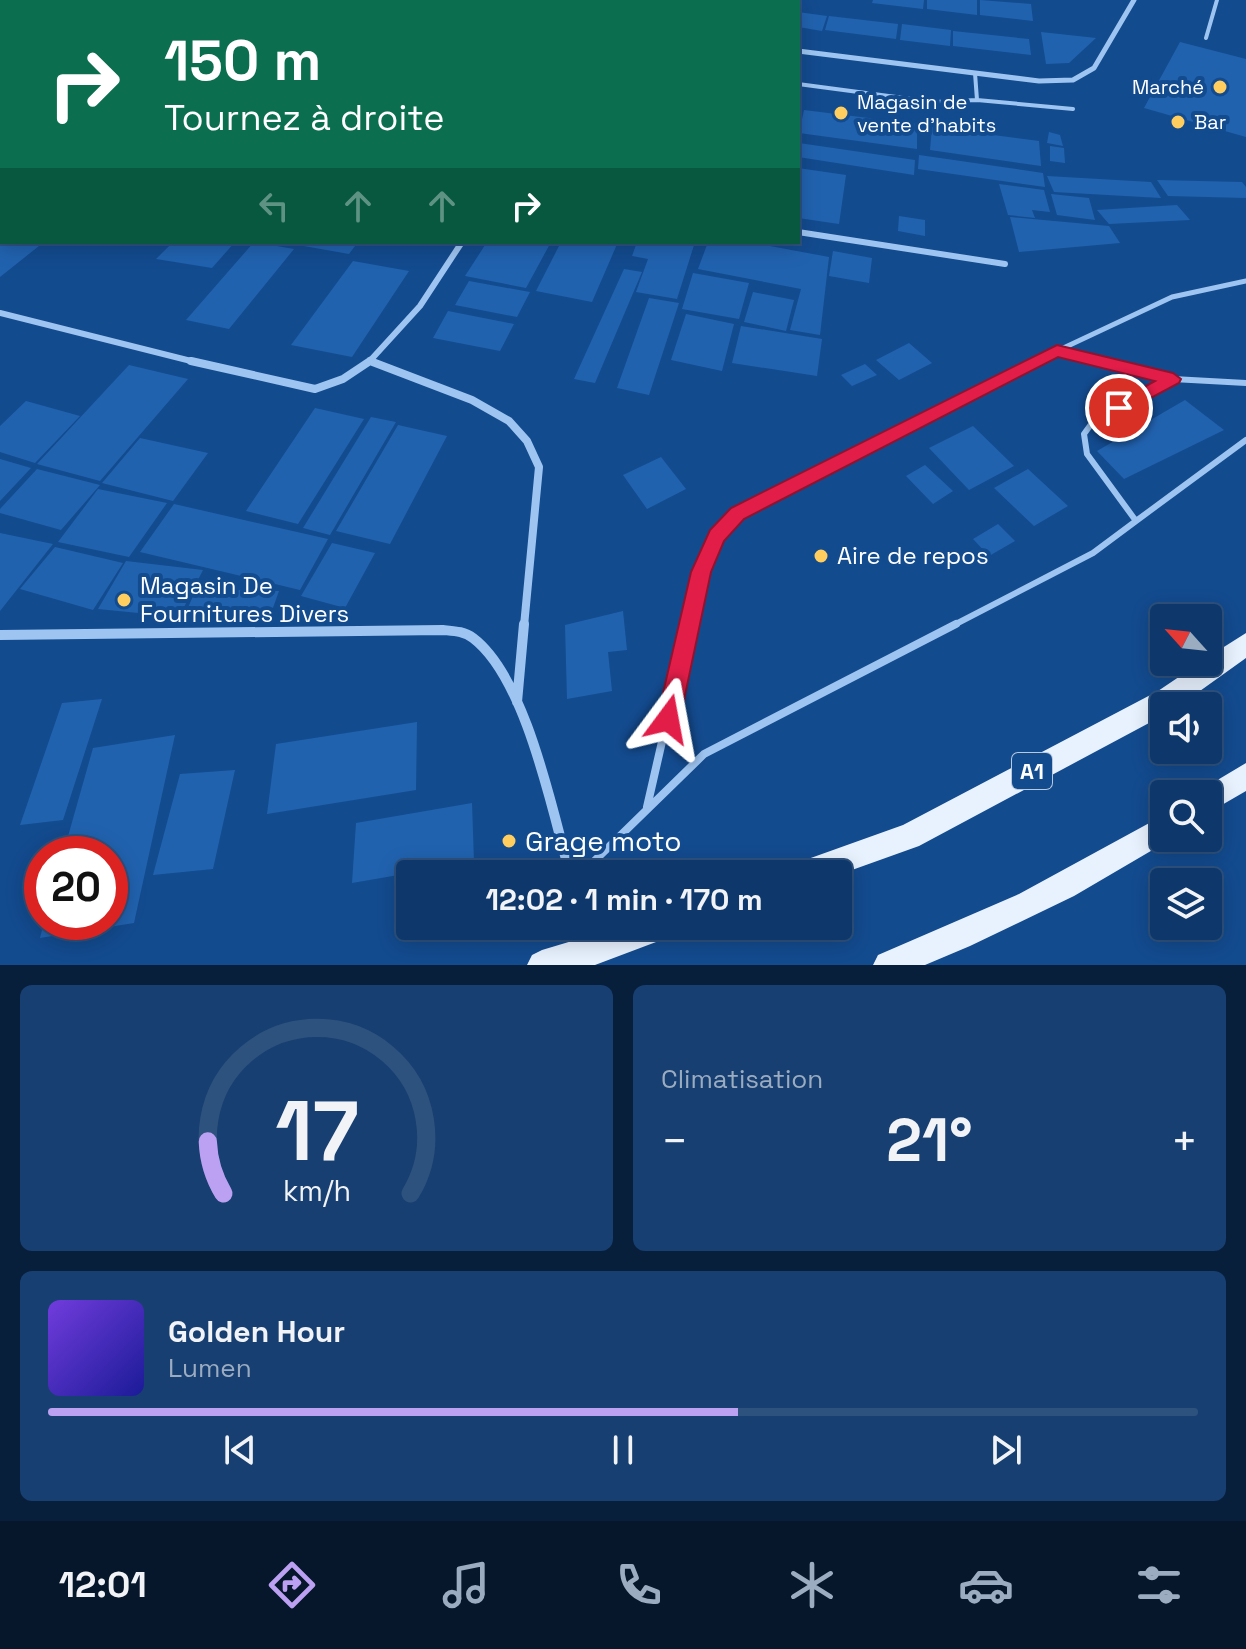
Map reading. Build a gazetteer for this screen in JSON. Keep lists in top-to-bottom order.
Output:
{
  "streets": {
    "main road": ["A1"]
  },
  "places": [
    "Marché",
    "Magasin de vente d'habits",
    "Bar",
    "Aire de repos",
    "Magasin De Fournitures Divers",
    "Grage moto"
  ],
  "north": "top left",
  "page": {
    "turn": ["150 m", "Tournez à droite"],
    "limit": "20",
    "trip": "12:02 · 1 min · 170 m",
    "tile": "Climatisation",
    "heat": ["−", "21°", "+"],
    "song": ["Golden Hour", "Lumen"],
    "tabs": "12:01",
    "gauge": ["17", "km/h"]
  }
}
